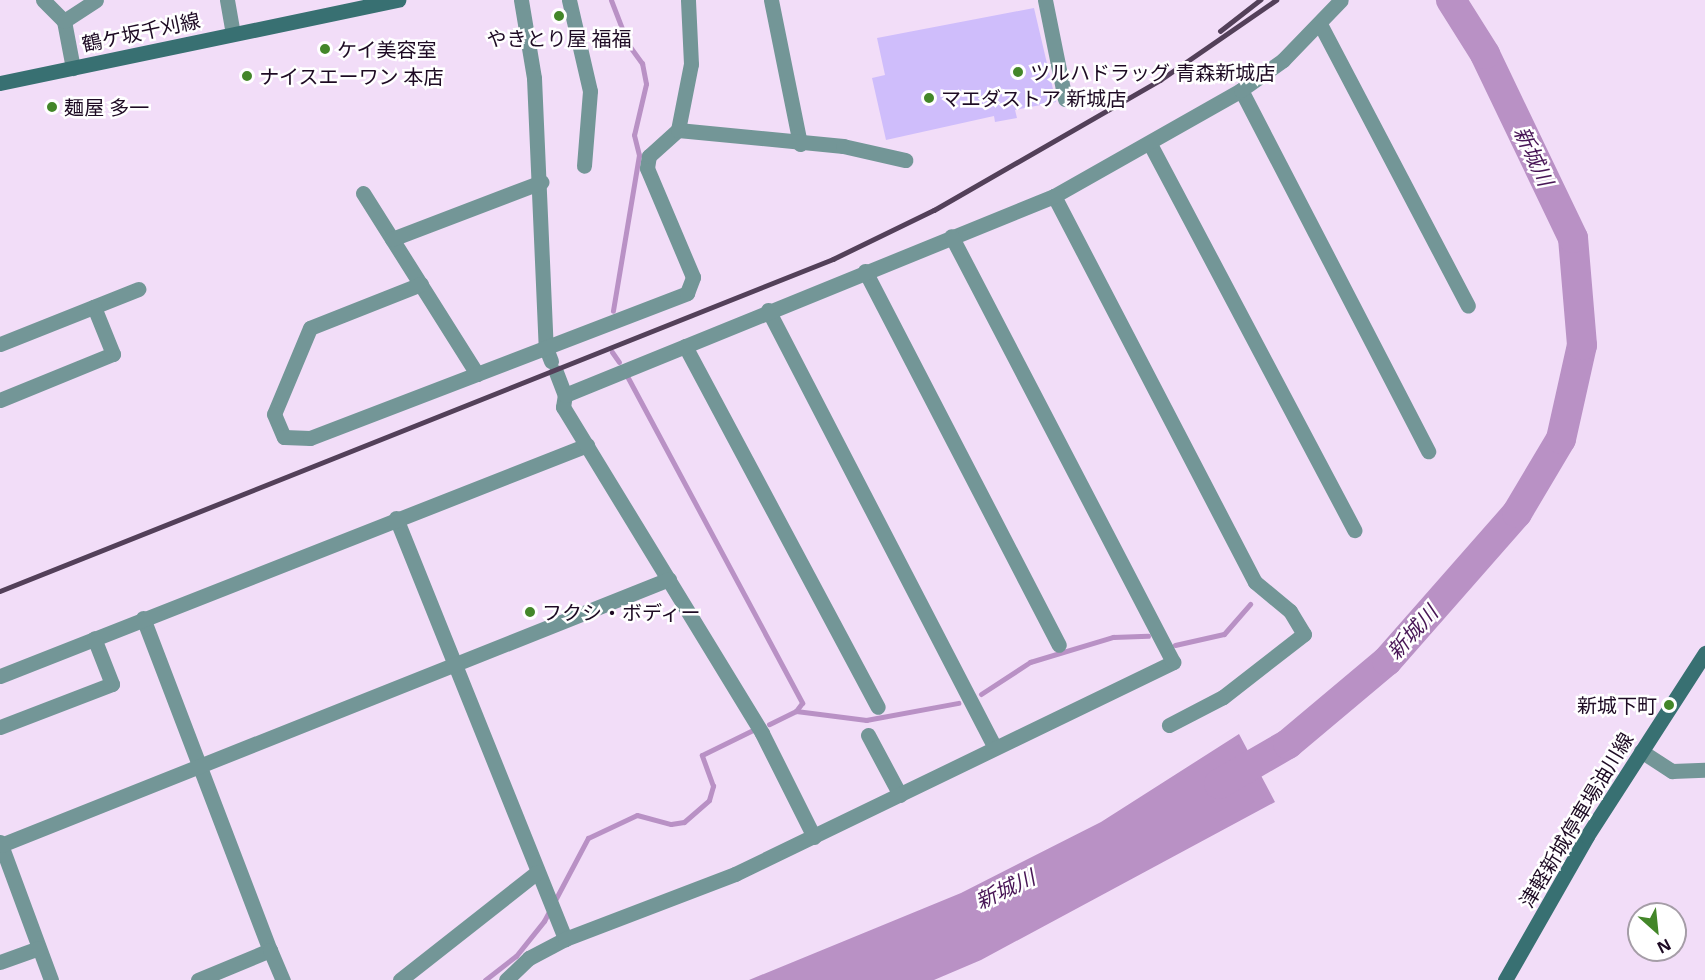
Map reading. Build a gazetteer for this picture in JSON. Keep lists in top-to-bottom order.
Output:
{
  "streets": {
    "main road": ["鶴ケ坂千刈線", "津軽新城停車場油川線"]
  },
  "water": ["新城川"],
  "places": [
    "やきとり屋 福福",
    "ケイ美容室",
    "ツルハドラッグ 青森新城店",
    "ナイスエーワン 本店",
    "マエダストア 新城店",
    "麺屋 多一",
    "フクシ・ボディー",
    "新城下町"
  ],
  "north": "bottom right"
}
